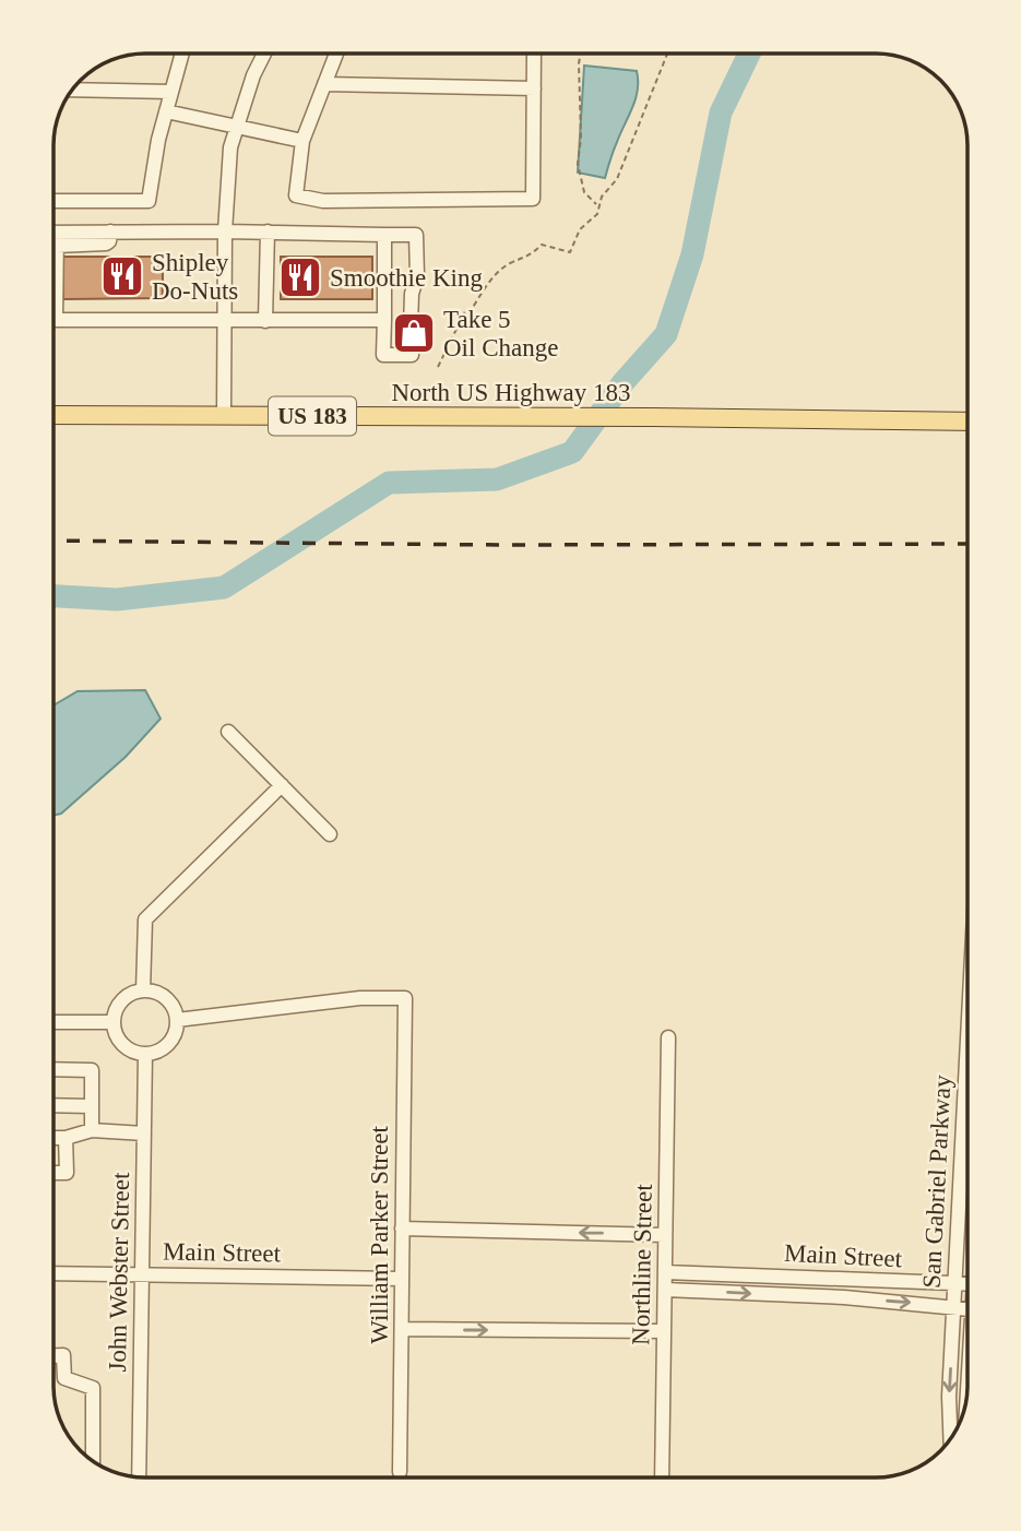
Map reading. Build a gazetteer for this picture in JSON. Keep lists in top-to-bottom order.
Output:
{
  "streets": {
    "main road": ["North US Highway 183", "US 183"],
    "street": [
      "San Gabriel Parkway",
      "William Parker Street",
      "Main Street",
      "Northline Street",
      "John Webster Street"
    ]
  },
  "crossings": [
    ["San Gabriel Parkway", "Main Street"],
    ["William Parker Street", "Main Street"],
    ["William Parker Street", "John Webster Street"],
    ["Main Street", "Northline Street"],
    ["Main Street", "John Webster Street"]
  ],
  "places": {
    "restaurant": ["Shipley Do-Nuts", "Smoothie King"],
    "shop": ["Take 5 Oil Change"]
  }
}
